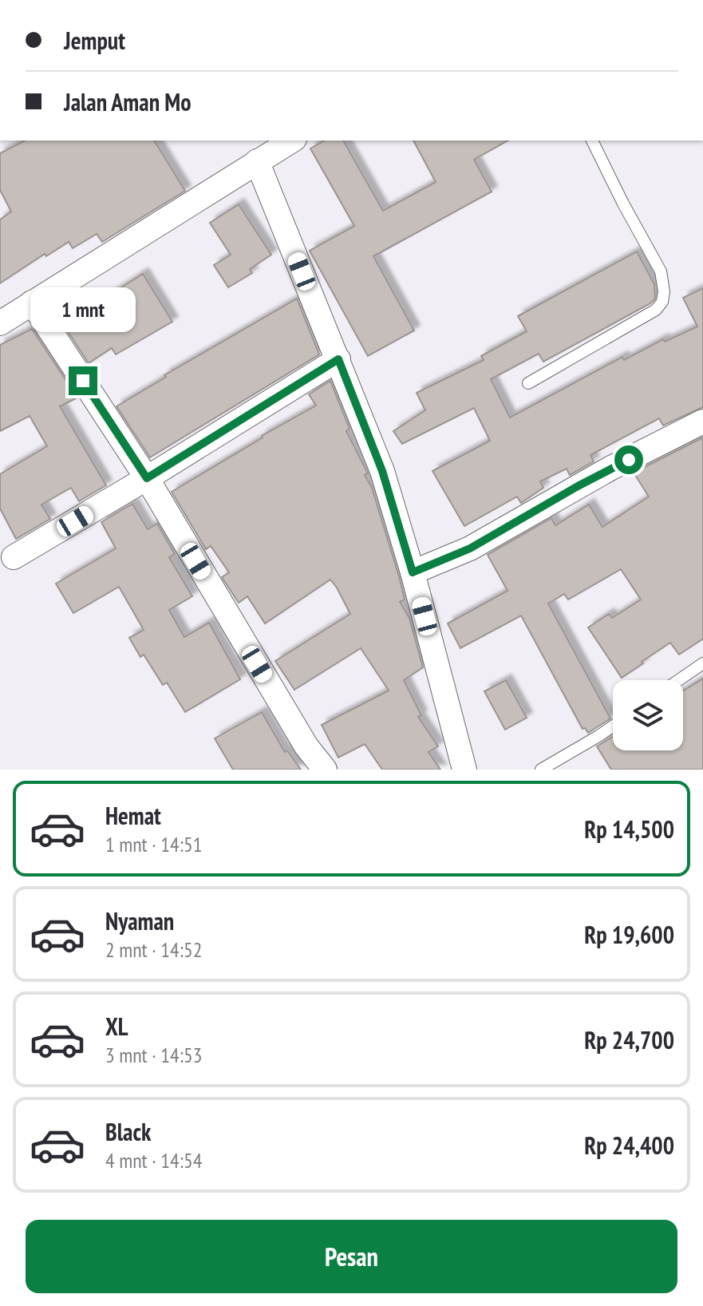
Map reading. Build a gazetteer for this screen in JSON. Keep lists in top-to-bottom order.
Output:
{
  "page": {
    "banner": ["Jemput", "Jalan Aman Mo"],
    "bubble": "1 mnt",
    "list": [
      {
        "name": "Hemat",
        "note": "1 mnt · 14:51",
        "value": "Rp 14,500"
      },
      {
        "name": "Nyaman",
        "note": "2 mnt · 14:52",
        "value": "Rp 19,600"
      },
      {
        "name": "XL",
        "note": "3 mnt · 14:53",
        "value": "Rp 24,700"
      },
      {
        "name": "Black",
        "note": "4 mnt · 14:54",
        "value": "Rp 24,400"
      }
    ],
    "buttons": "Pesan"
  }
}
